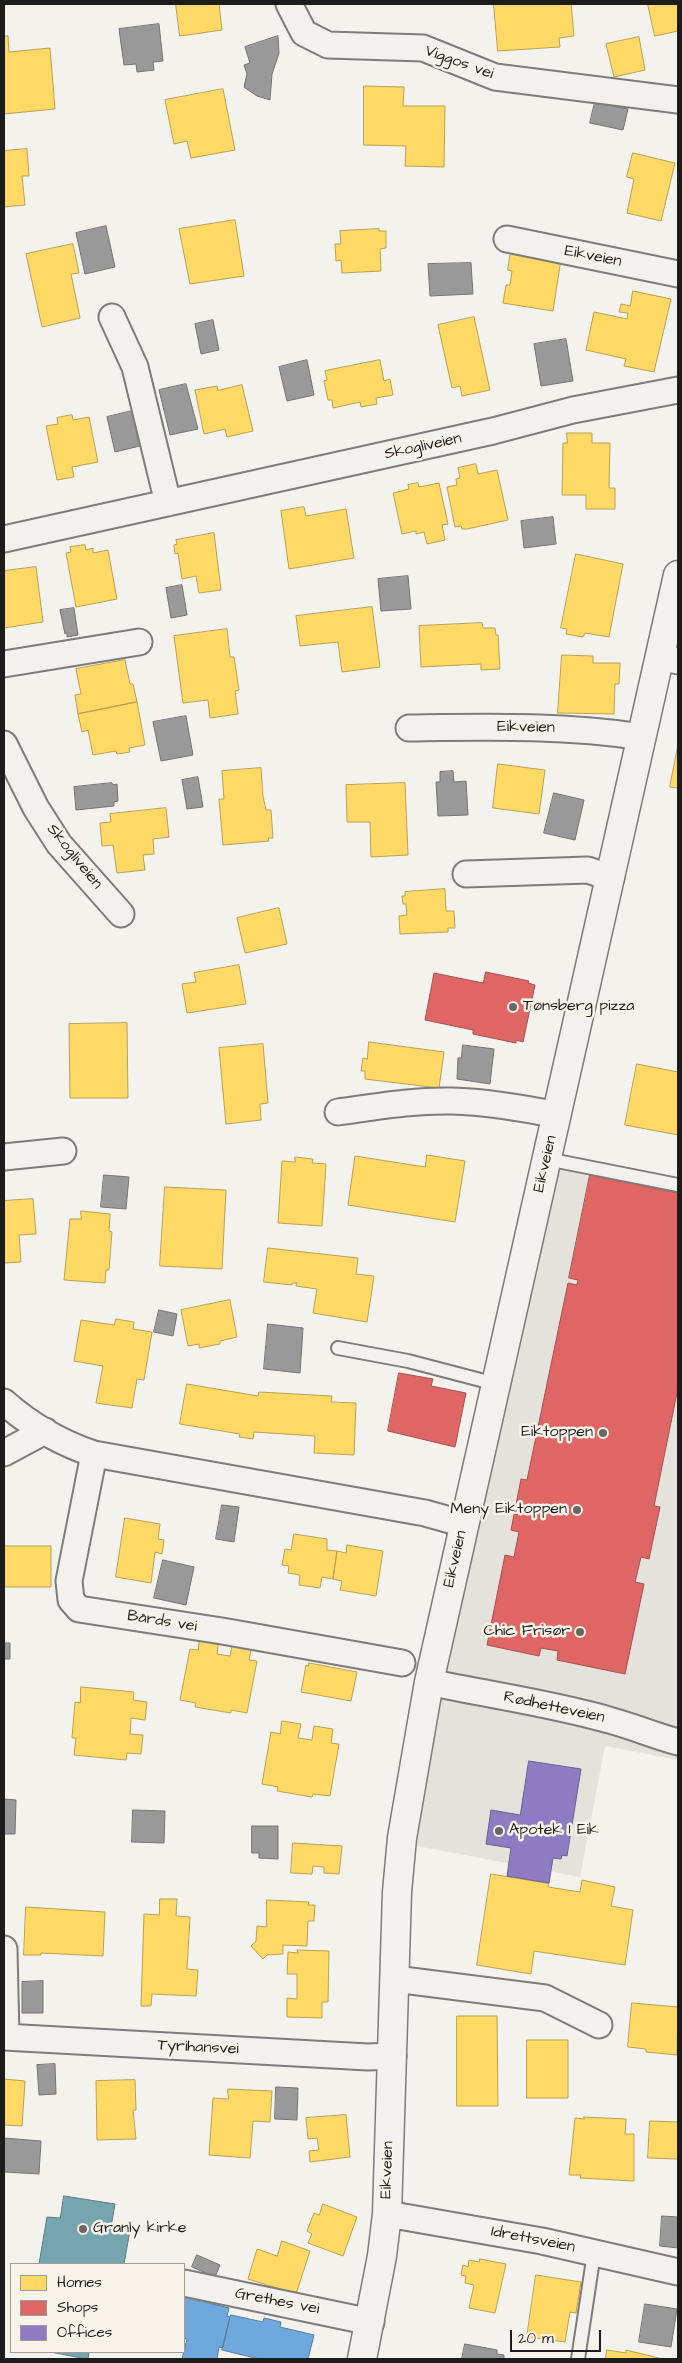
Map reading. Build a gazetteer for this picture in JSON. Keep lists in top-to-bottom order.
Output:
{
  "streets": {
    "main road": ["Eikveien"],
    "street": [
      "Viggos vei",
      "Skogliveien",
      "Bårds vei",
      "Rødhetteveien",
      "Tyrihansvei",
      "Idrettsveien",
      "Grethes vei"
    ]
  },
  "crossings": [
    ["Eikveien", "Rødhetteveien"],
    ["Eikveien", "Tyrihansvei"],
    ["Eikveien", "Idrettsveien"],
    ["Eikveien", "Grethes vei"]
  ],
  "places": [
    "Tønsberg pizza",
    "Eiktoppen",
    "Meny Eiktoppen",
    "Chic Frisør",
    "Apotek 1 Eik",
    "Granly kirke"
  ],
  "legend": ["Homes", "Shops", "Offices"],
  "scale_bar": "20 m"
}
